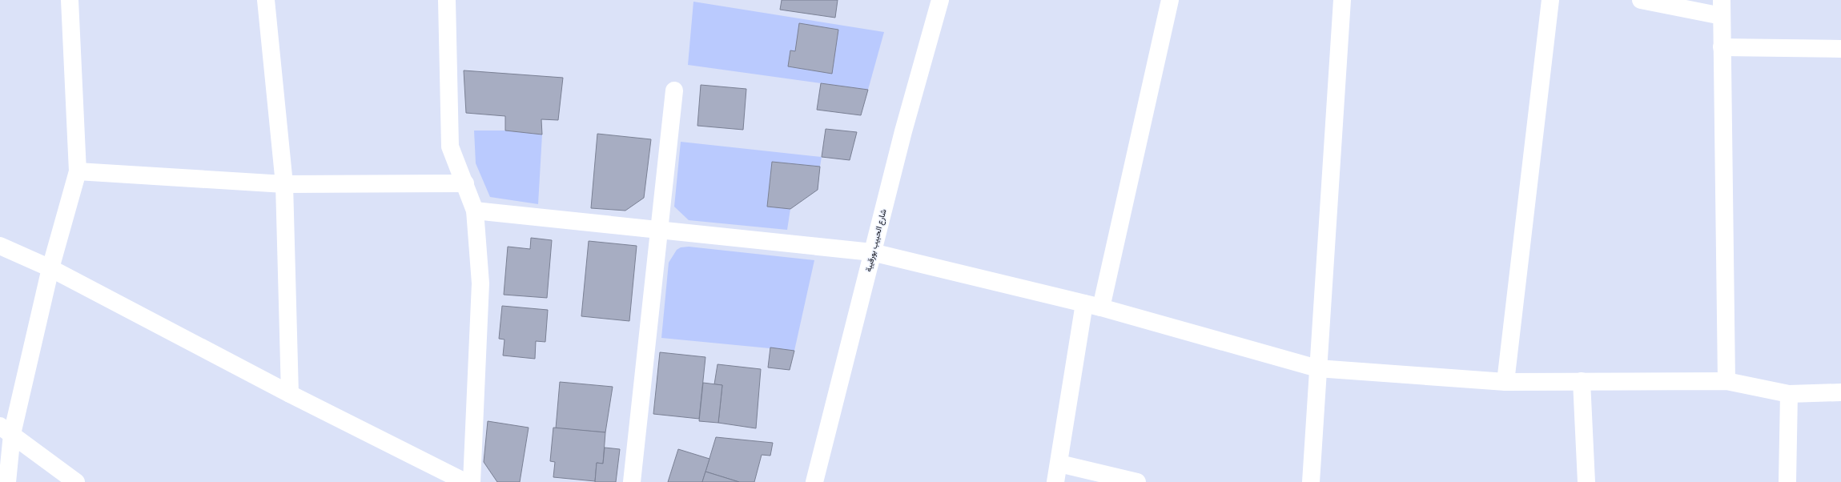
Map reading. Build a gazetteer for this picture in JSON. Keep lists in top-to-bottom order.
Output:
{
  "streets": {
    "street": ["شارع الحبيب بورقيبة"]
  }
}
